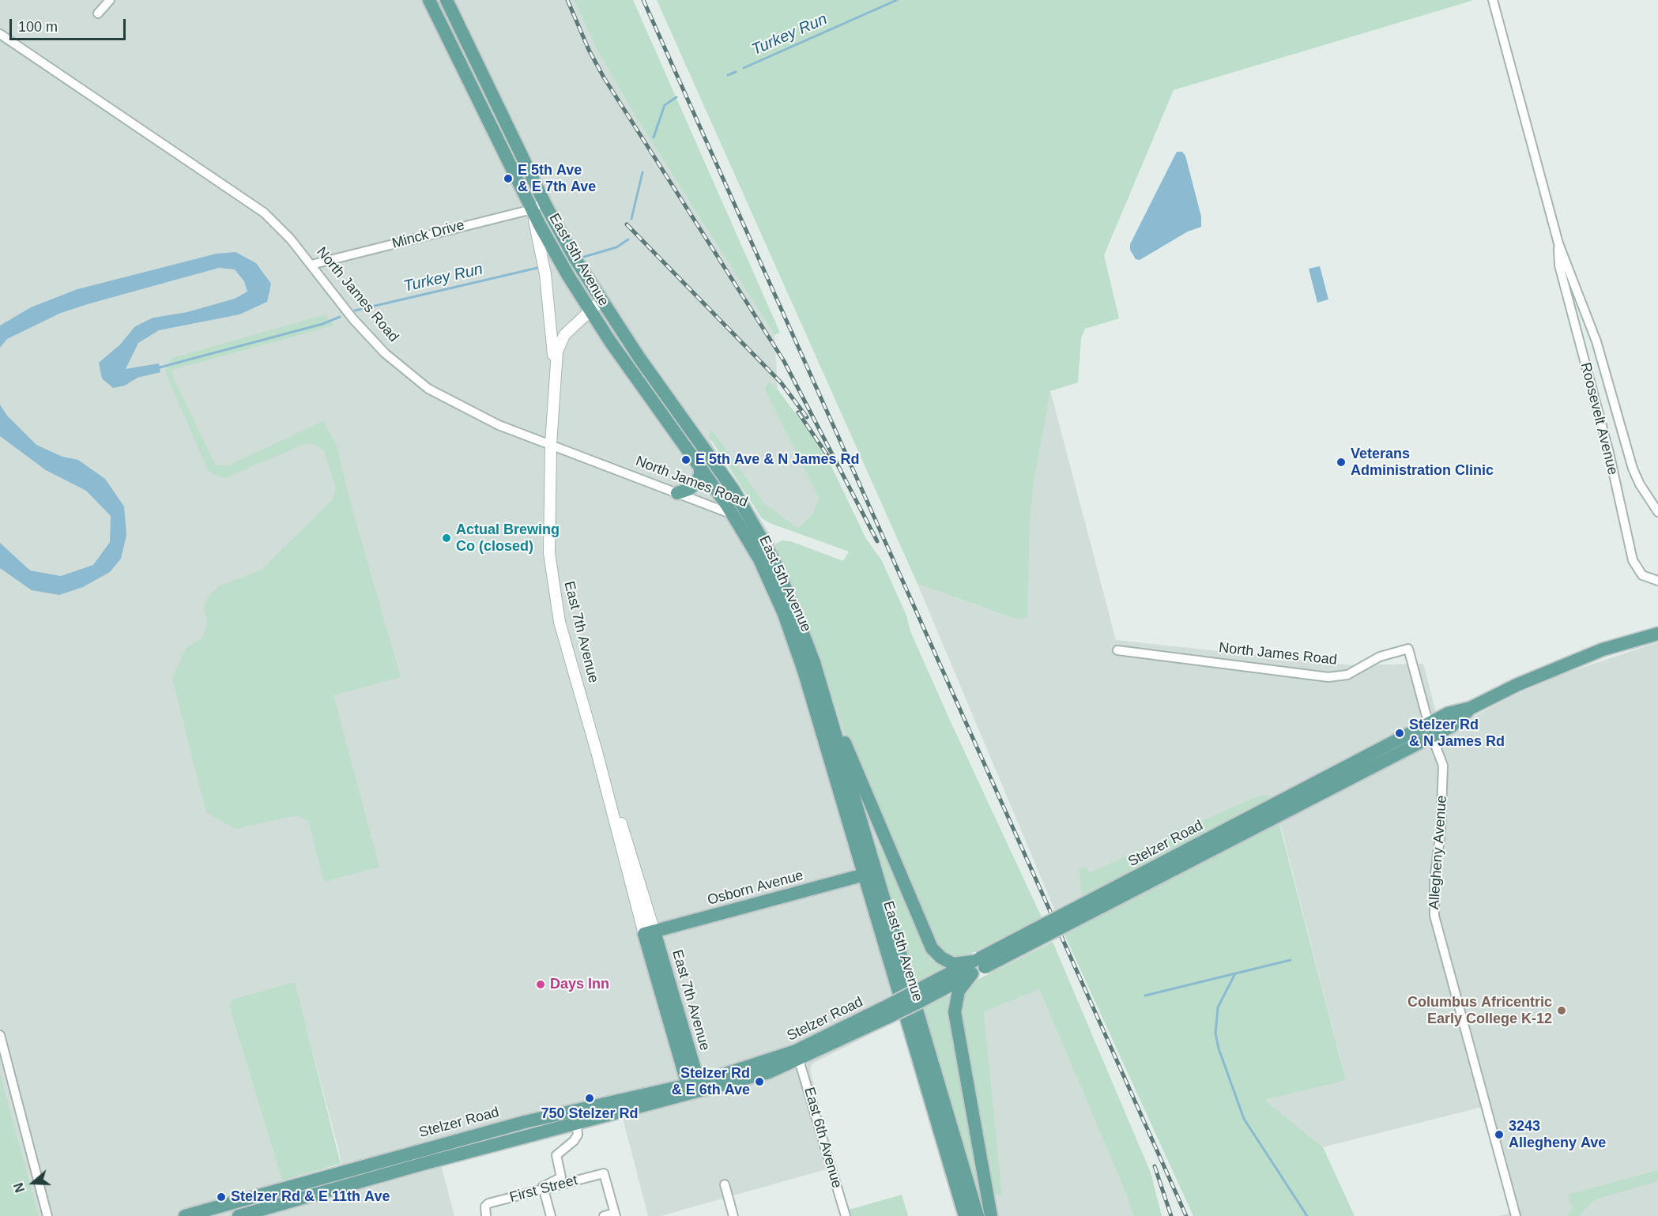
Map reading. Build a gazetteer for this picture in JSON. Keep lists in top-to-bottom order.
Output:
{
  "streets": {
    "main road": [
      "East 5th Avenue",
      "East 7th Avenue",
      "Stelzer Road",
      "Osborn Avenue"
    ],
    "street": [
      "Minck Drive",
      "North James Road",
      "Roosevelt Avenue",
      "Allegheny Avenue",
      "East 6th Avenue",
      "First Street"
    ]
  },
  "crossings": [
    ["Minck Drive", "East 5th Avenue"],
    ["Minck Drive", "North James Road"],
    ["Minck Drive", "East 7th Avenue"],
    ["East 5th Avenue", "North James Road"],
    ["East 5th Avenue", "East 7th Avenue"],
    ["East 5th Avenue", "Osborn Avenue"],
    ["North James Road", "East 7th Avenue"],
    ["North James Road", "Stelzer Road"],
    ["North James Road", "Allegheny Avenue"],
    ["East 7th Avenue", "Stelzer Road"],
    ["East 7th Avenue", "Osborn Avenue"],
    ["Stelzer Road", "Allegheny Avenue"],
    ["Stelzer Road", "East 6th Avenue"]
  ],
  "water": ["Turkey Run"],
  "places": [
    "E 5th Ave & E 7th Ave",
    "E 5th Ave & N James Rd",
    "Veterans Administration Clinic",
    "Actual Brewing Co (closed)",
    "Stelzer Rd & N James Rd",
    "Days Inn",
    "Columbus Africentric Early College K-12",
    "Stelzer Rd & E 6th Ave",
    "750 Stelzer Rd",
    "3243 Allegheny Ave",
    "Stelzer Rd & E 11th Ave"
  ],
  "scale_bar": "100 m",
  "north": "left"
}
